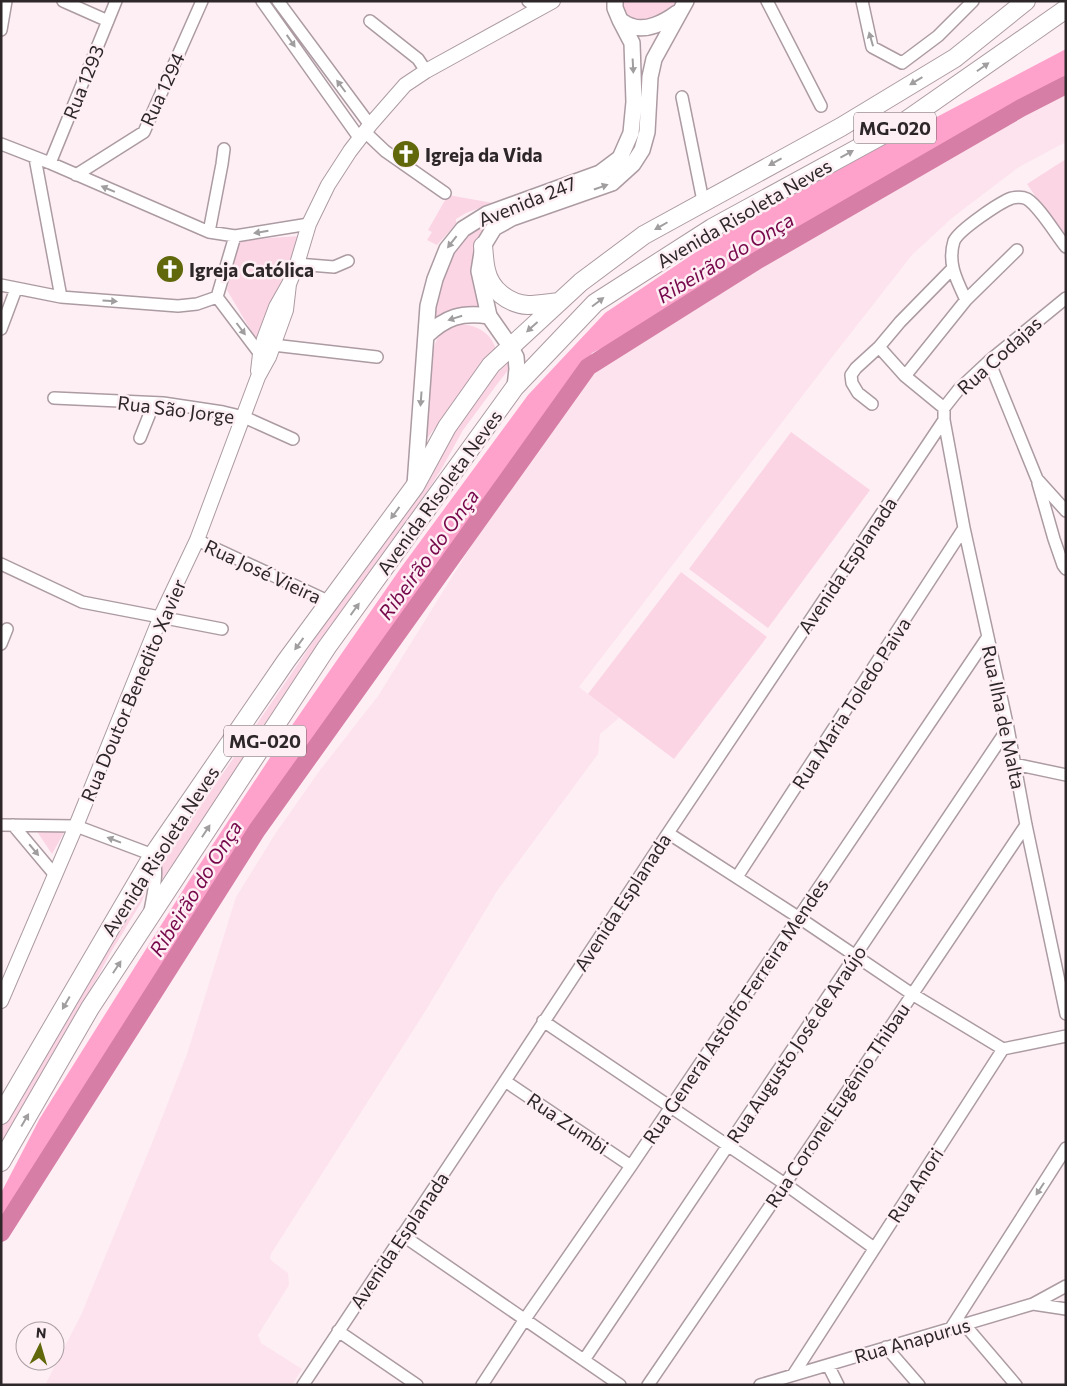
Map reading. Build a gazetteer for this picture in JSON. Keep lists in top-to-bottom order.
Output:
{
  "streets": {
    "highway": ["MG-020", "Avenida Risoleta Neves"],
    "main road": ["Avenida 247"],
    "street": [
      "Rua 1293",
      "Rua 1294",
      "Rua Codajas",
      "Rua São Jorge",
      "Avenida Esplanada",
      "Rua José Vieira",
      "Rua Doutor Benedito Xavier",
      "Rua Maria Toledo Paiva",
      "Rua Ilha de Malta",
      "Rua General Astolfo Ferreira Mendes",
      "Rua Augusto José de Araújo",
      "Rua Coronel Eugênio Thibau",
      "Rua Zumbi",
      "Rua Anori",
      "Rua Anapurus"
    ]
  },
  "crossings": [
    ["Avenida 247", "Avenida Risoleta Neves"],
    ["Avenida Risoleta Neves", "Rua José Vieira"],
    ["Rua Codajas", "Avenida Esplanada"],
    ["Rua Codajas", "Rua Ilha de Malta"],
    ["Rua São Jorge", "Rua Doutor Benedito Xavier"],
    ["Avenida Esplanada", "Rua Ilha de Malta"],
    ["Avenida Esplanada", "Rua Zumbi"],
    ["Rua José Vieira", "Rua Doutor Benedito Xavier"],
    ["Rua Maria Toledo Paiva", "Rua Ilha de Malta"],
    ["Rua Ilha de Malta", "Rua General Astolfo Ferreira Mendes"],
    ["Rua Ilha de Malta", "Rua Augusto José de Araújo"],
    ["Rua Ilha de Malta", "Rua Coronel Eugênio Thibau"],
    ["Rua General Astolfo Ferreira Mendes", "Rua Zumbi"],
    ["Rua Anori", "Rua Anapurus"]
  ],
  "water": ["Ribeirão do Onça"],
  "places": {
    "church": ["Igreja da Vida", "Igreja Católica"]
  },
  "north": "top"
}
